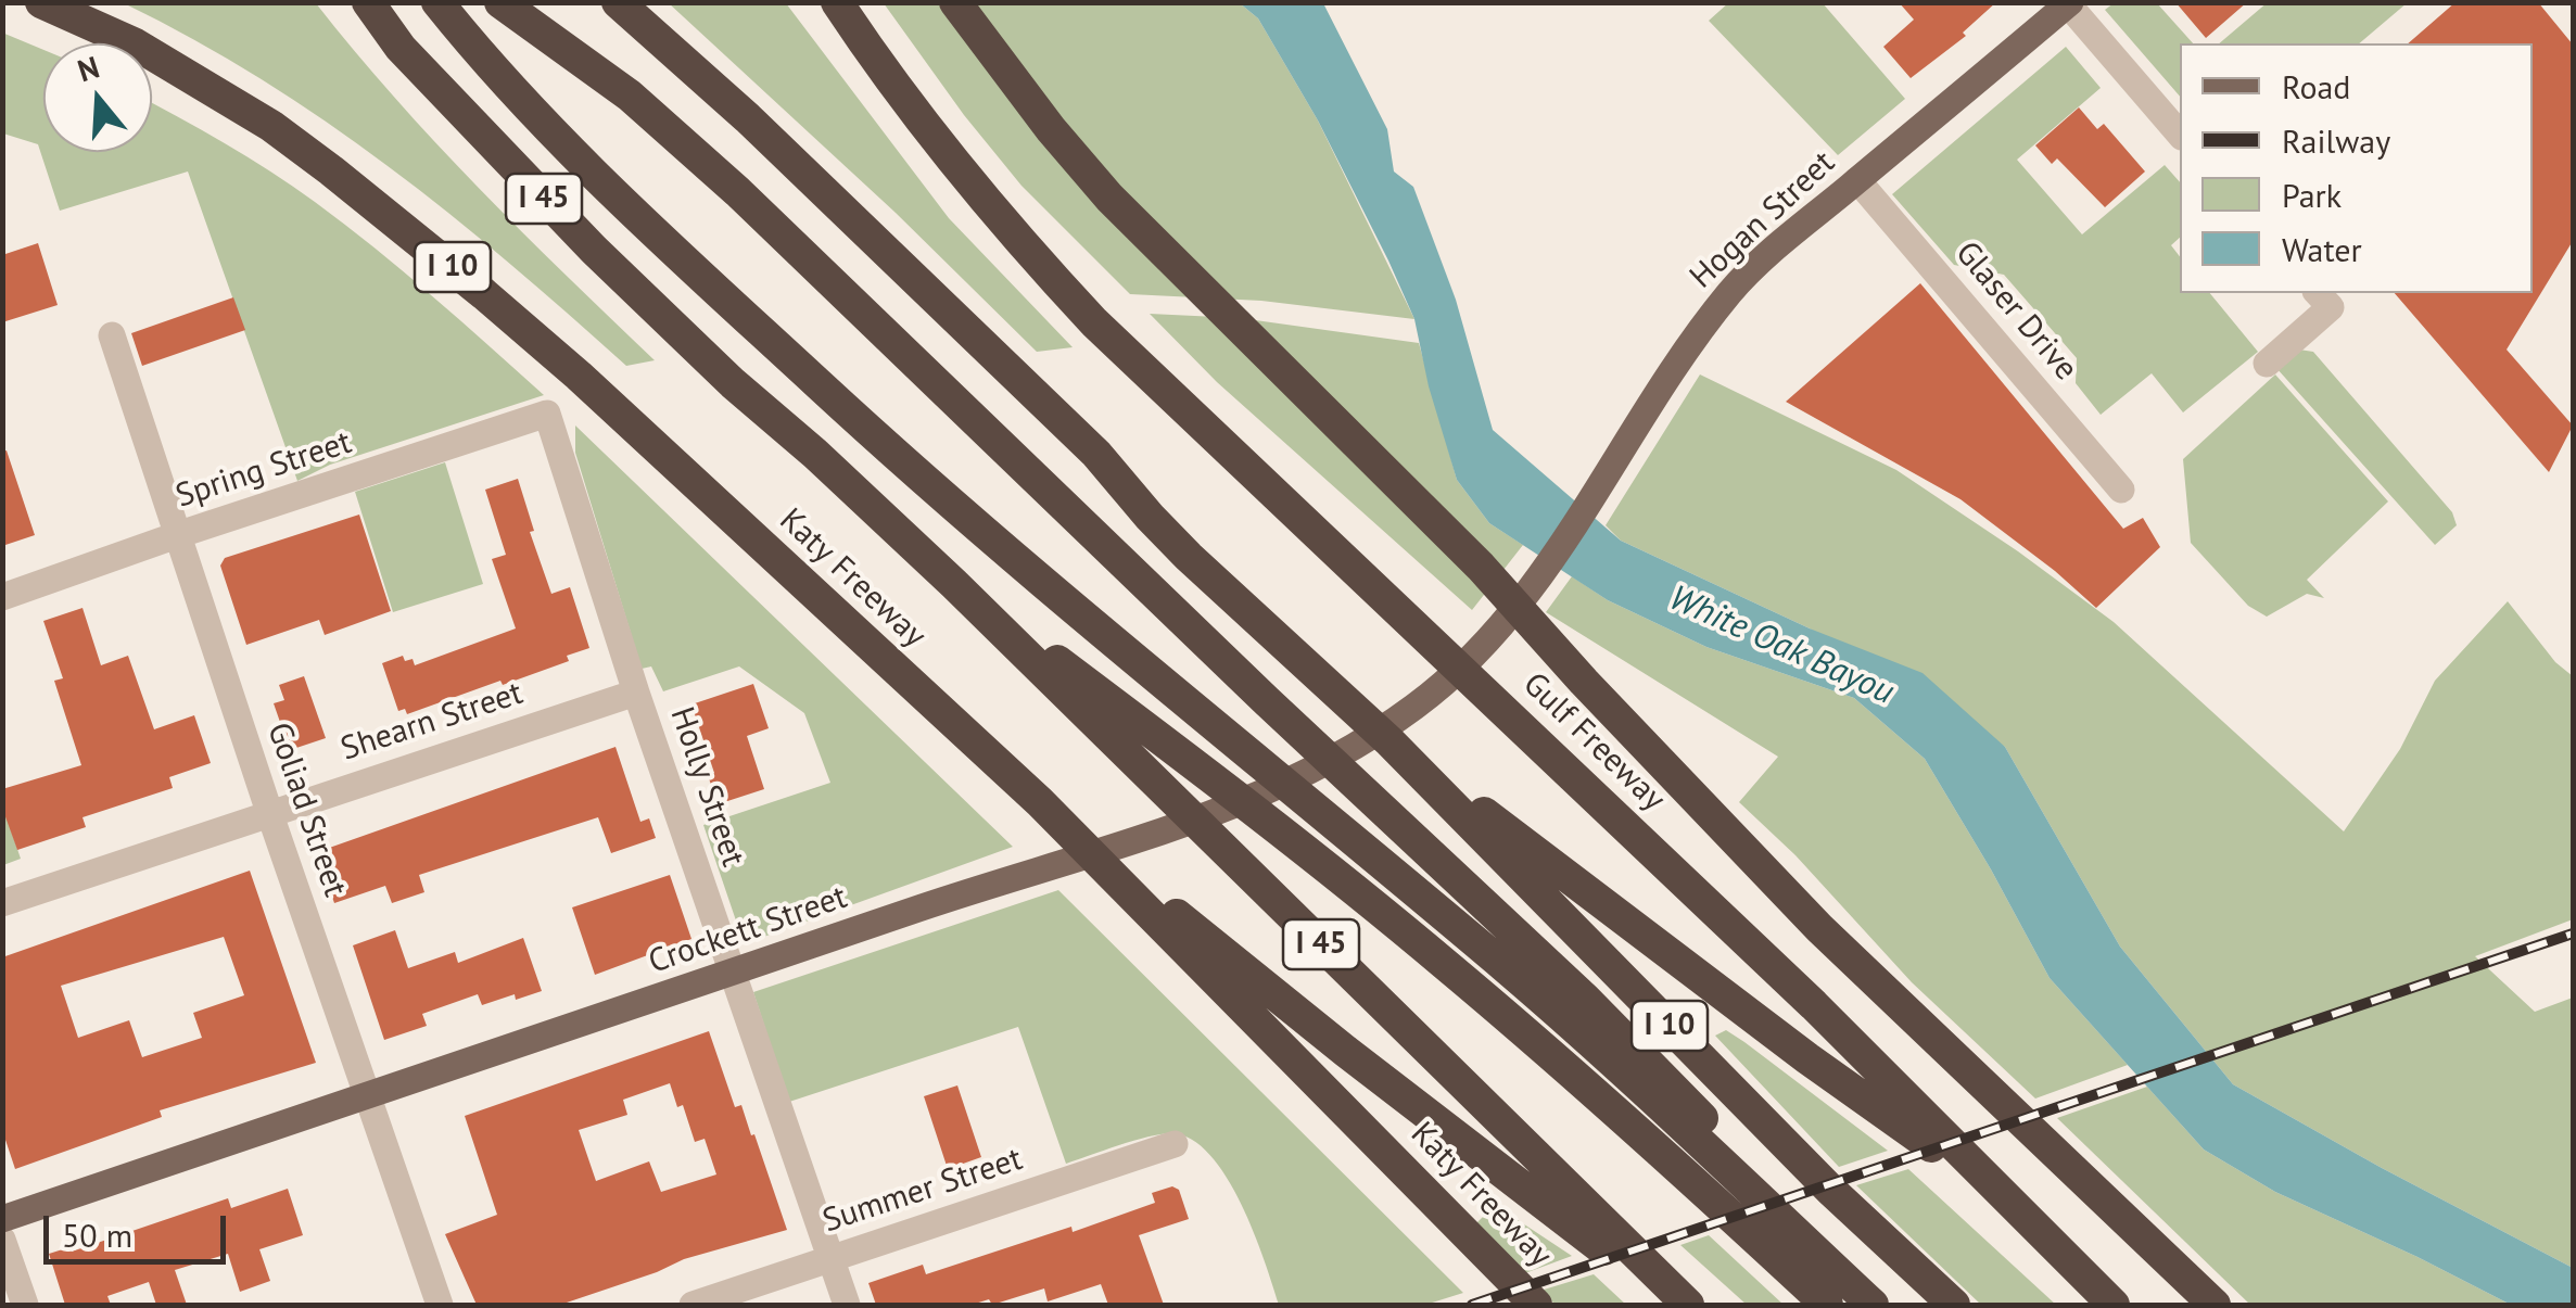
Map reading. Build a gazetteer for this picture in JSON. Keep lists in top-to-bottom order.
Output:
{
  "streets": {
    "highway": [
      "I 45",
      "I 10",
      "Katy Freeway",
      "Gulf Freeway"
    ],
    "main road": ["Hogan Street", "Crockett Street"],
    "street": [
      "Glaser Drive",
      "Spring Street",
      "Shearn Street",
      "Holly Street",
      "Goliad Street",
      "Summer Street"
    ]
  },
  "crossings": [
    ["Hogan Street", "Glaser Drive"],
    ["Hogan Street", "Crockett Street"],
    ["Spring Street", "Holly Street"],
    ["Spring Street", "Goliad Street"],
    ["Shearn Street", "Holly Street"],
    ["Shearn Street", "Goliad Street"],
    ["Holly Street", "Crockett Street"],
    ["Holly Street", "Summer Street"],
    ["Goliad Street", "Crockett Street"]
  ],
  "water": ["White Oak Bayou"],
  "legend": [
    "Road",
    "Railway",
    "Park",
    "Water"
  ],
  "scale_bar": "50 m",
  "north": "top"
}
